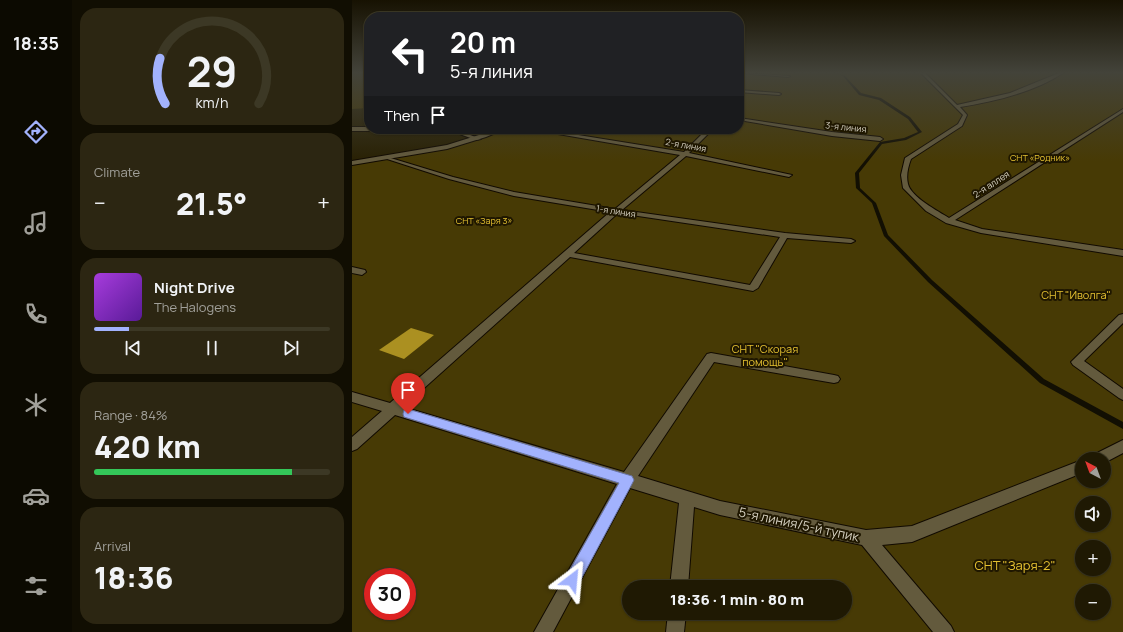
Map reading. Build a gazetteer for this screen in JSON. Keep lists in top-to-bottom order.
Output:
{
  "streets": {
    "street": [
      "3-я линия",
      "2-я линия",
      "2-я аллея",
      "1-я линия",
      "5-я линия/5-й тупик"
    ]
  },
  "parks": [
    "СНТ «Родник»",
    "СНТ «Заря 3»",
    "СНТ \"Иволга\"",
    "СНТ \"Скорая помощь\"",
    "СНТ \"Заря-2\""
  ],
  "north": "top left",
  "page": {
    "tabs": "18:35",
    "turn": ["20 m", "5-я линия"],
    "then": "Then",
    "tile": [
      "Climate",
      ["Range · 84%", "420 km"],
      ["Arrival", "18:36"]
    ],
    "heat": ["−", "21.5°", "+"],
    "song": ["Night Drive", "The Halogens"],
    "map_buttons": ["+", "−"],
    "limit": "30",
    "trip": "18:36 · 1 min · 80 m",
    "gauge": ["29", "km/h"]
  }
}
